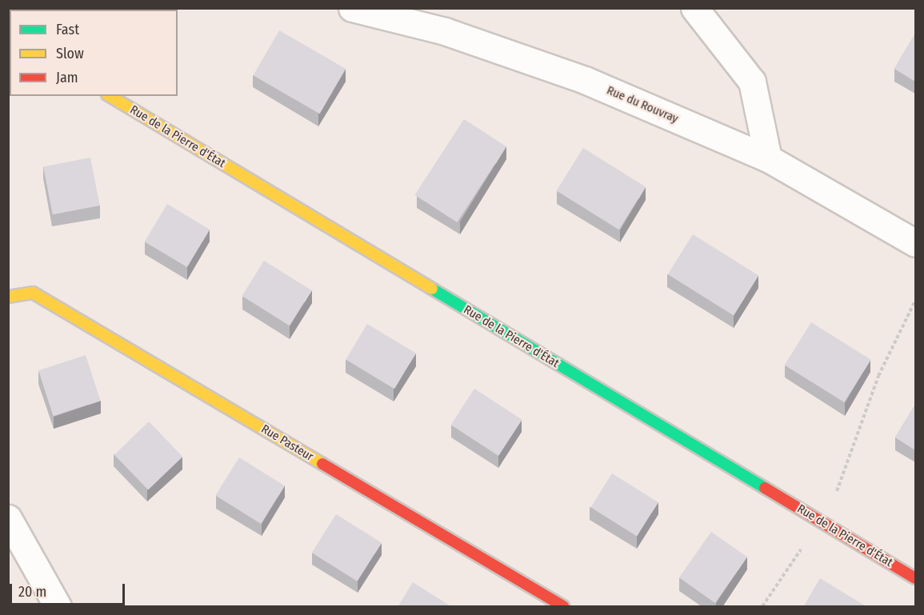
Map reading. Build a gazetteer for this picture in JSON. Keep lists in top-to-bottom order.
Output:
{
  "streets": {
    "street": ["Rue du Rouvray", "Rue de la Pierre d'État", "Rue Pasteur"]
  },
  "legend": ["Fast", "Slow", "Jam"],
  "scale_bar": "20 m"
}
